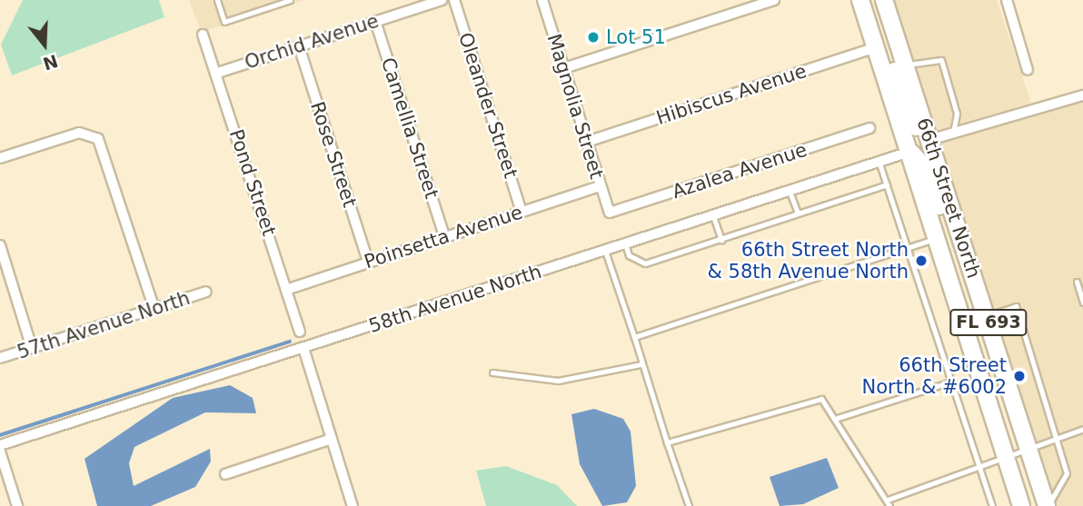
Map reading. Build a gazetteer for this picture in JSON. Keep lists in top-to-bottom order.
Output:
{
  "streets": {
    "main road": ["66th Street North", "FL 693"],
    "street": [
      "Orchid Avenue",
      "Hibiscus Avenue",
      "Oleander Street",
      "Magnolia Street",
      "Camellia Street",
      "Rose Street",
      "Azalea Avenue",
      "Pond Street",
      "Poinsetta Avenue",
      "58th Avenue North",
      "57th Avenue North"
    ]
  },
  "crossings": [
    ["Orchid Avenue", "Camellia Street"],
    ["Orchid Avenue", "Rose Street"],
    ["Orchid Avenue", "Pond Street"],
    ["Hibiscus Avenue", "Magnolia Street"],
    ["Hibiscus Avenue", "66th Street North"],
    ["Oleander Street", "Poinsetta Avenue"],
    ["Magnolia Street", "Azalea Avenue"],
    ["Magnolia Street", "Poinsetta Avenue"],
    ["Camellia Street", "Poinsetta Avenue"],
    ["Rose Street", "Poinsetta Avenue"],
    ["Pond Street", "Poinsetta Avenue"],
    ["66th Street North", "58th Avenue North"]
  ],
  "places": ["Lot 51", "66th Street North & 58th Avenue North", "66th Street North & #6002"],
  "north": "bottom"
}
